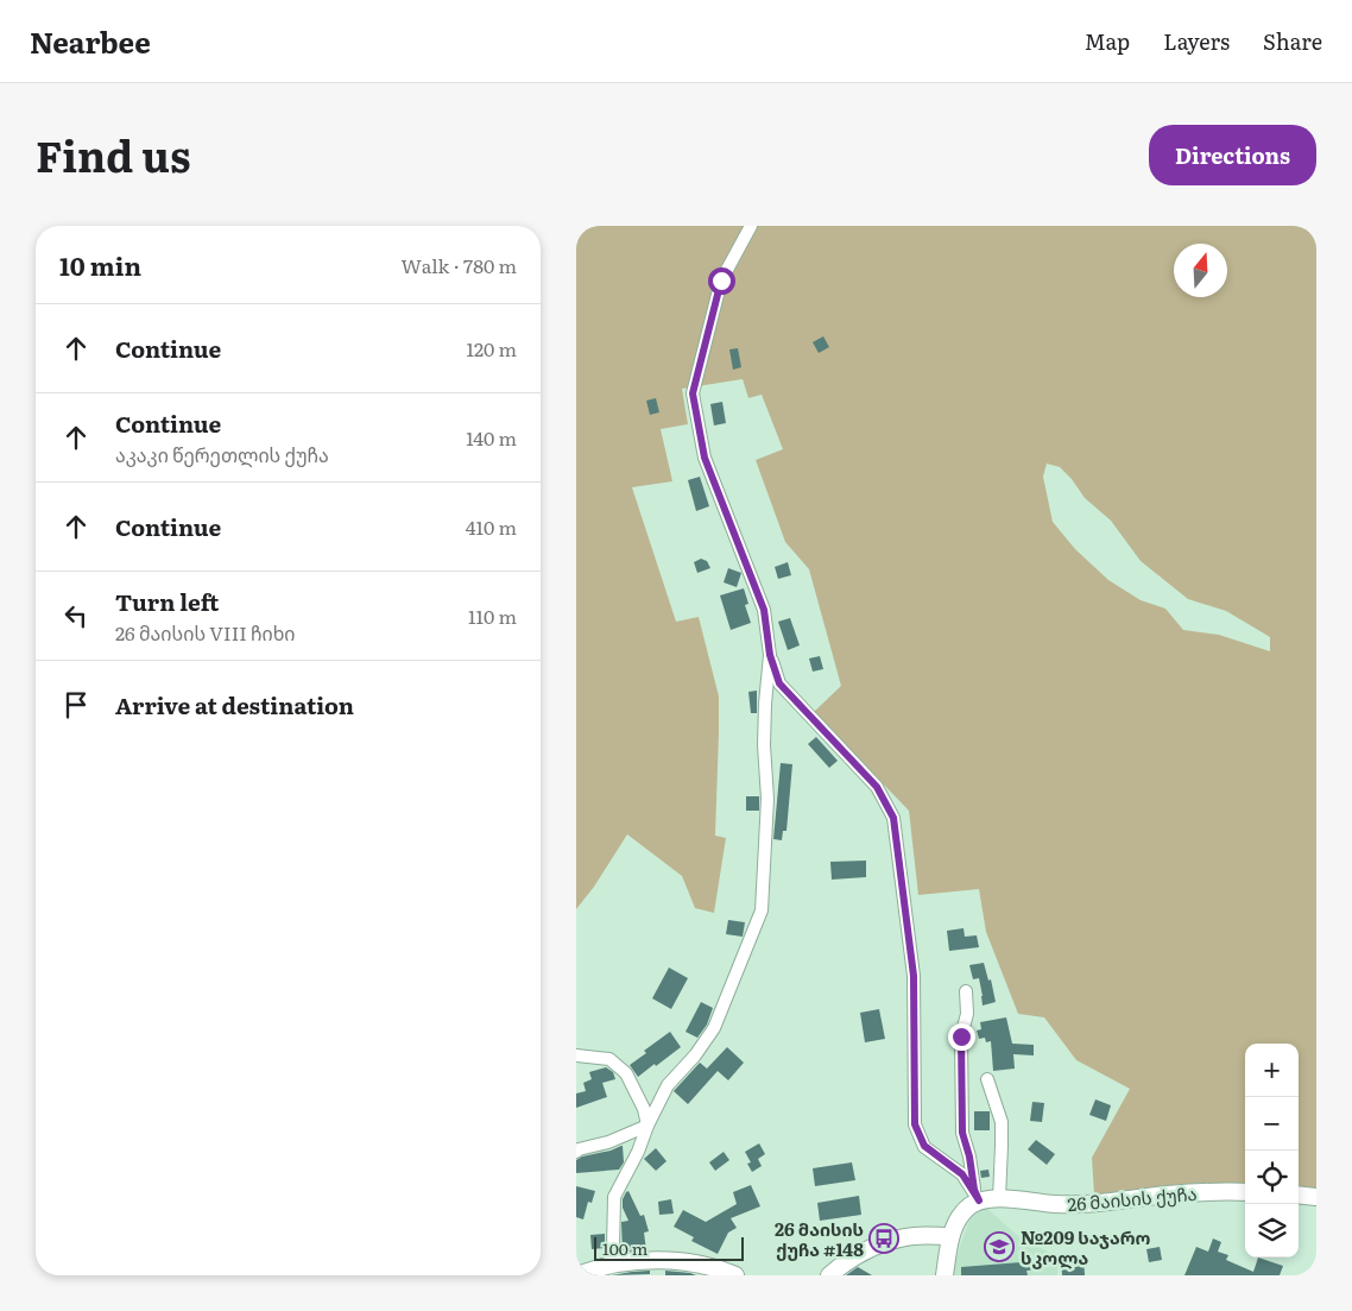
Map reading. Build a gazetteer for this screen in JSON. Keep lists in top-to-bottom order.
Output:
{
  "streets": {
    "main road": ["26 მაისის ქუჩა"]
  },
  "places": {
    "bus stop": ["26 მაისის ქუჩა #148"],
    "school or university": ["№209 საჯარო სკოლა"]
  },
  "scale_bar": "100 m",
  "north": "top",
  "page": {
    "header": "Nearbee",
    "nav": ["Map", "Layers", "Share"],
    "title": "Find us",
    "buttons": "Directions",
    "heading": ["10 min", "Walk · 780 m"],
    "list": [
      ["Continue", "120 m"],
      ["Continue", "აკაკი წერეთლის ქუჩა", "140 m"],
      ["Continue", "410 m"],
      ["Turn left", "26 მაისის VIII ჩიხი", "110 m"],
      "Arrive at destination"
    ],
    "map_buttons": ["+", "−"],
    "scale": "100 m"
  }
}
